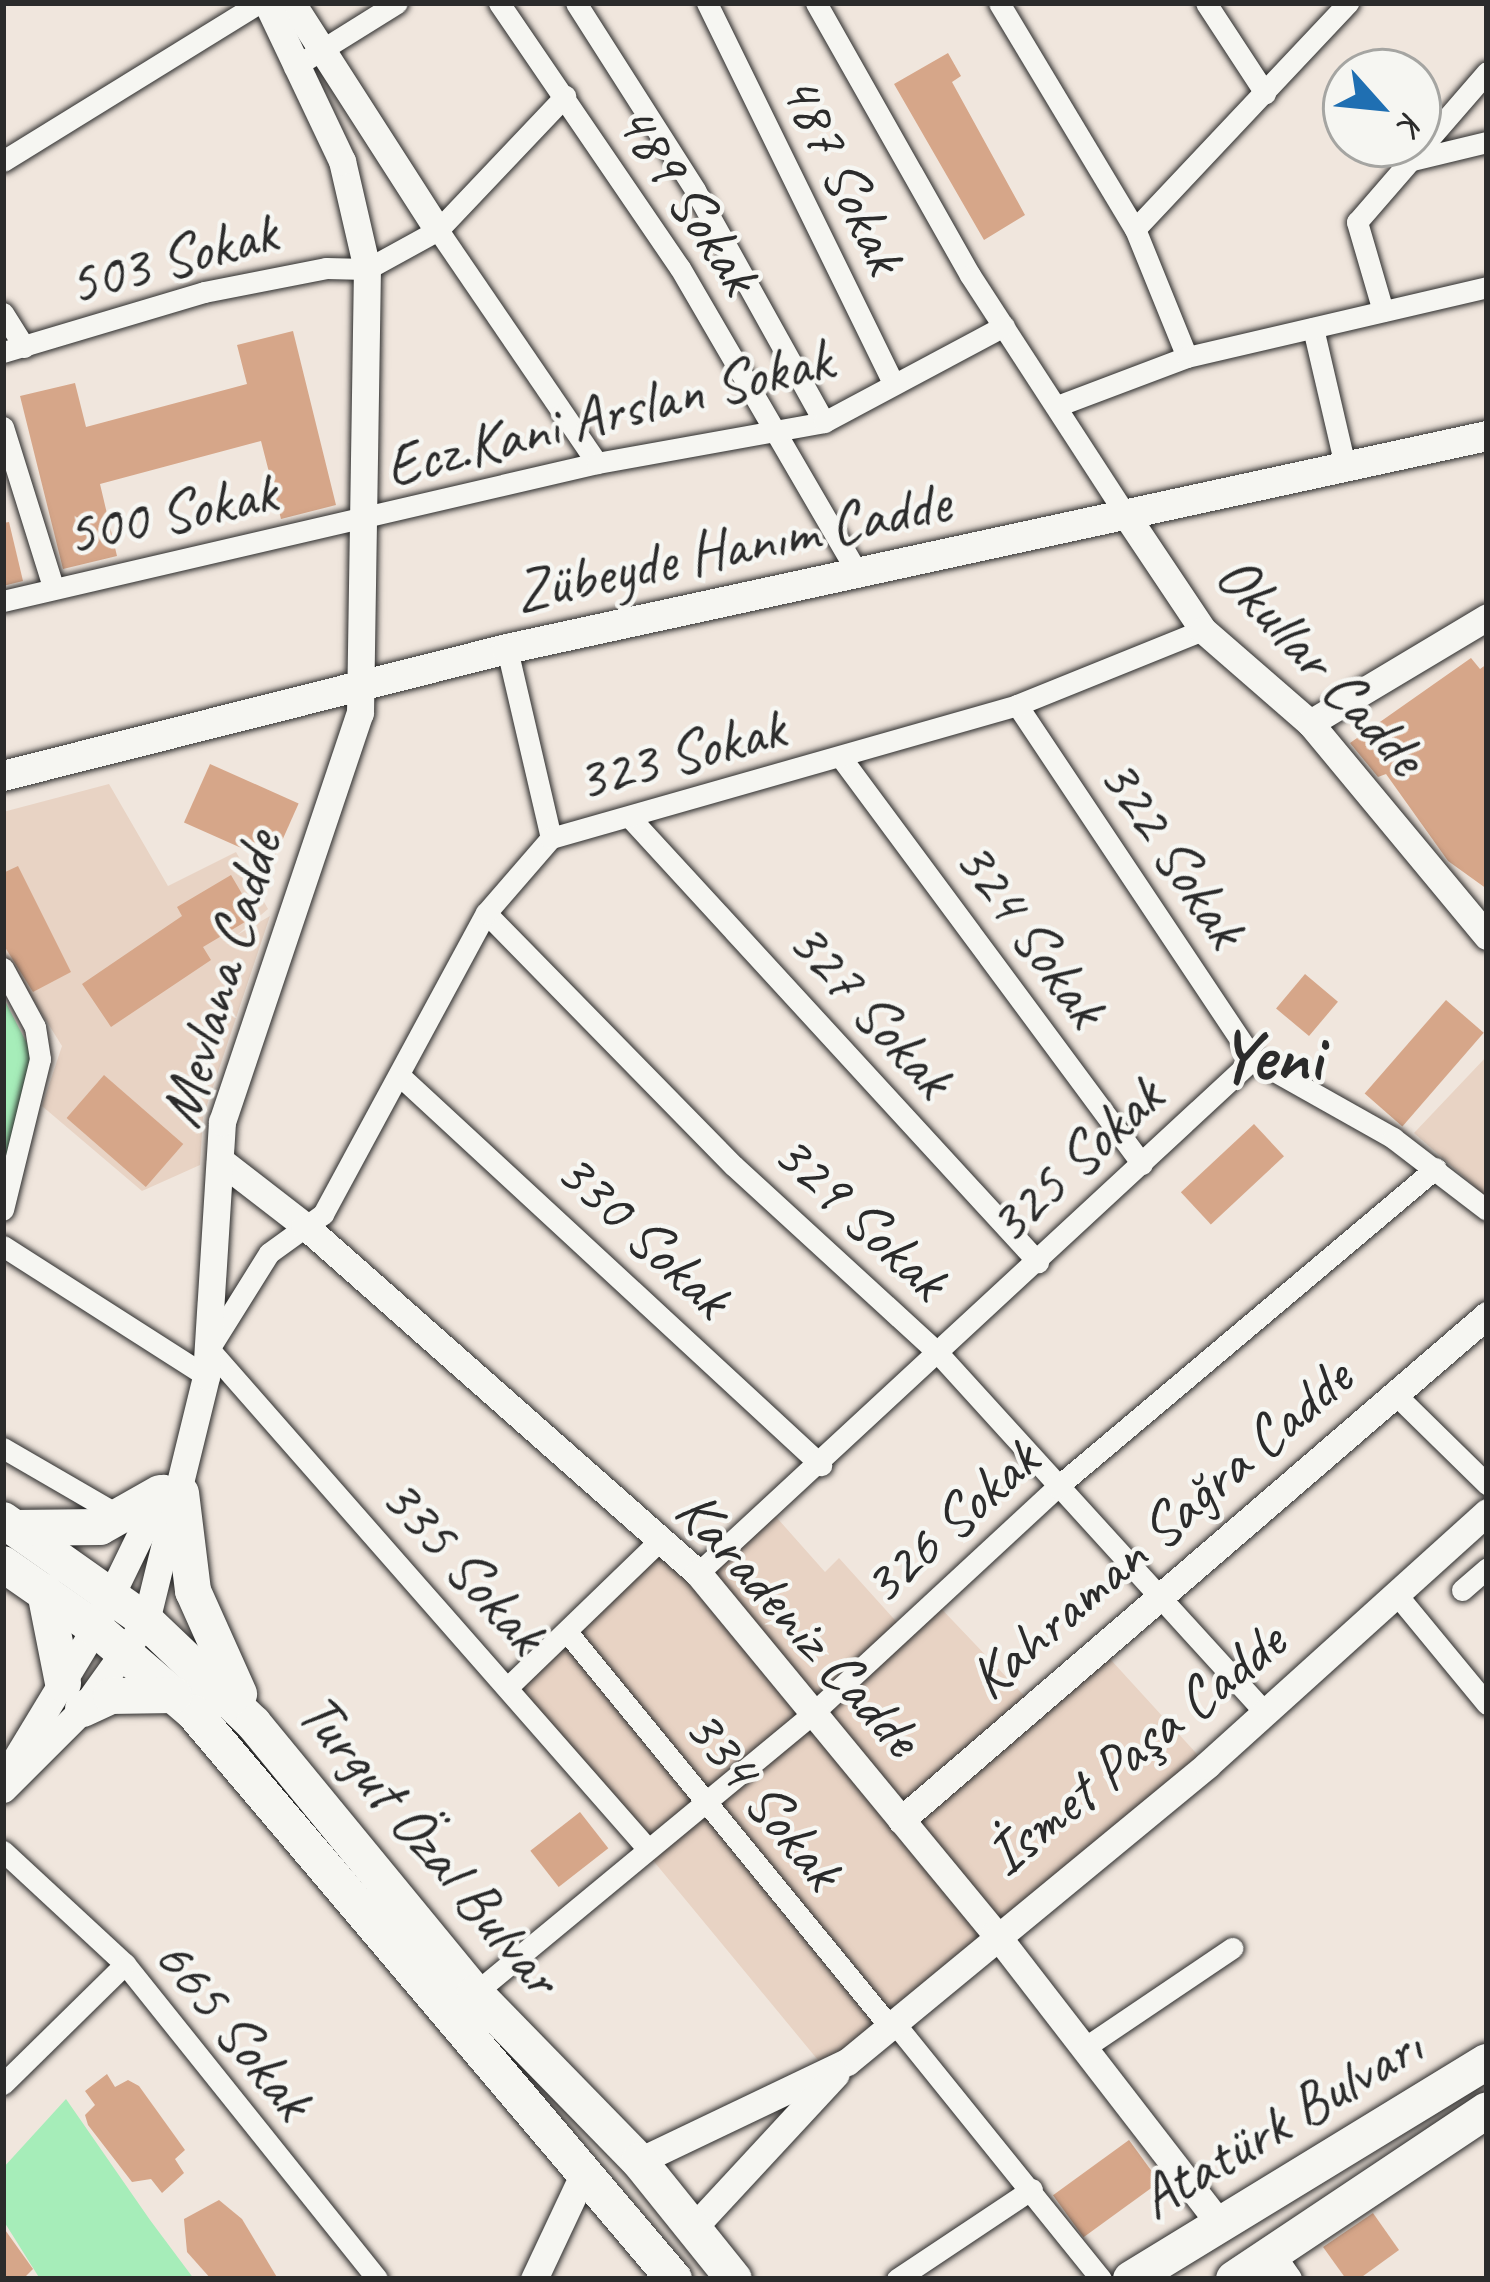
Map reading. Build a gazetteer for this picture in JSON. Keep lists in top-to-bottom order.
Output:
{
  "streets": {
    "highway": ["Turgut Özal Bulvar", "Atatürk Bulvarı"],
    "main road": ["Zübeyde Hanım Cadde"],
    "street": [
      "487 Sokak",
      "489 Sokak",
      "503 Sokak",
      "Ecz.Kani Arslan Sokak",
      "500 Sokak",
      "Okullar Cadde",
      "323 Sokak",
      "322 Sokak",
      "324 Sokak",
      "Mevlana Cadde",
      "327 Sokak",
      "325 Sokak",
      "329 Sokak",
      "330 Sokak",
      "326 Sokak",
      "Kahraman Sağra Cadde",
      "335 Sokak",
      "Karadeniz Cadde",
      "İsmet Paşa Cadde",
      "334 Sokak",
      "665 Sokak"
    ]
  },
  "crossings": [
    ["487 Sokak", "Ecz.Kani Arslan Sokak"],
    ["489 Sokak", "Ecz.Kani Arslan Sokak"],
    ["489 Sokak", "Zübeyde Hanım Cadde"],
    ["503 Sokak", "Mevlana Cadde"],
    ["Ecz.Kani Arslan Sokak", "500 Sokak"],
    ["Ecz.Kani Arslan Sokak", "Mevlana Cadde"],
    ["500 Sokak", "Mevlana Cadde"],
    ["Zübeyde Hanım Cadde", "Okullar Cadde"],
    ["Zübeyde Hanım Cadde", "Mevlana Cadde"],
    ["Okullar Cadde", "323 Sokak"],
    ["323 Sokak", "322 Sokak"],
    ["323 Sokak", "324 Sokak"],
    ["323 Sokak", "Mevlana Cadde"],
    ["323 Sokak", "327 Sokak"],
    ["323 Sokak", "329 Sokak"],
    ["323 Sokak", "330 Sokak"],
    ["323 Sokak", "335 Sokak"],
    ["323 Sokak", "Karadeniz Cadde"],
    ["322 Sokak", "325 Sokak"],
    ["322 Sokak", "326 Sokak"],
    ["324 Sokak", "325 Sokak"],
    ["Mevlana Cadde", "335 Sokak"],
    ["Mevlana Cadde", "Karadeniz Cadde"],
    ["Mevlana Cadde", "Turgut Özal Bulvar"],
    ["327 Sokak", "325 Sokak"],
    ["325 Sokak", "329 Sokak"],
    ["325 Sokak", "330 Sokak"],
    ["325 Sokak", "Karadeniz Cadde"],
    ["329 Sokak", "326 Sokak"],
    ["329 Sokak", "Kahraman Sağra Cadde"],
    ["329 Sokak", "İsmet Paşa Cadde"],
    ["326 Sokak", "335 Sokak"],
    ["326 Sokak", "Karadeniz Cadde"],
    ["326 Sokak", "334 Sokak"],
    ["326 Sokak", "Turgut Özal Bulvar"],
    ["Kahraman Sağra Cadde", "Karadeniz Cadde"],
    ["Karadeniz Cadde", "İsmet Paşa Cadde"],
    ["Karadeniz Cadde", "Atatürk Bulvarı"],
    ["İsmet Paşa Cadde", "334 Sokak"],
    ["İsmet Paşa Cadde", "Turgut Özal Bulvar"]
  ],
  "districts": ["Yeni"],
  "north": "bottom right"
}
